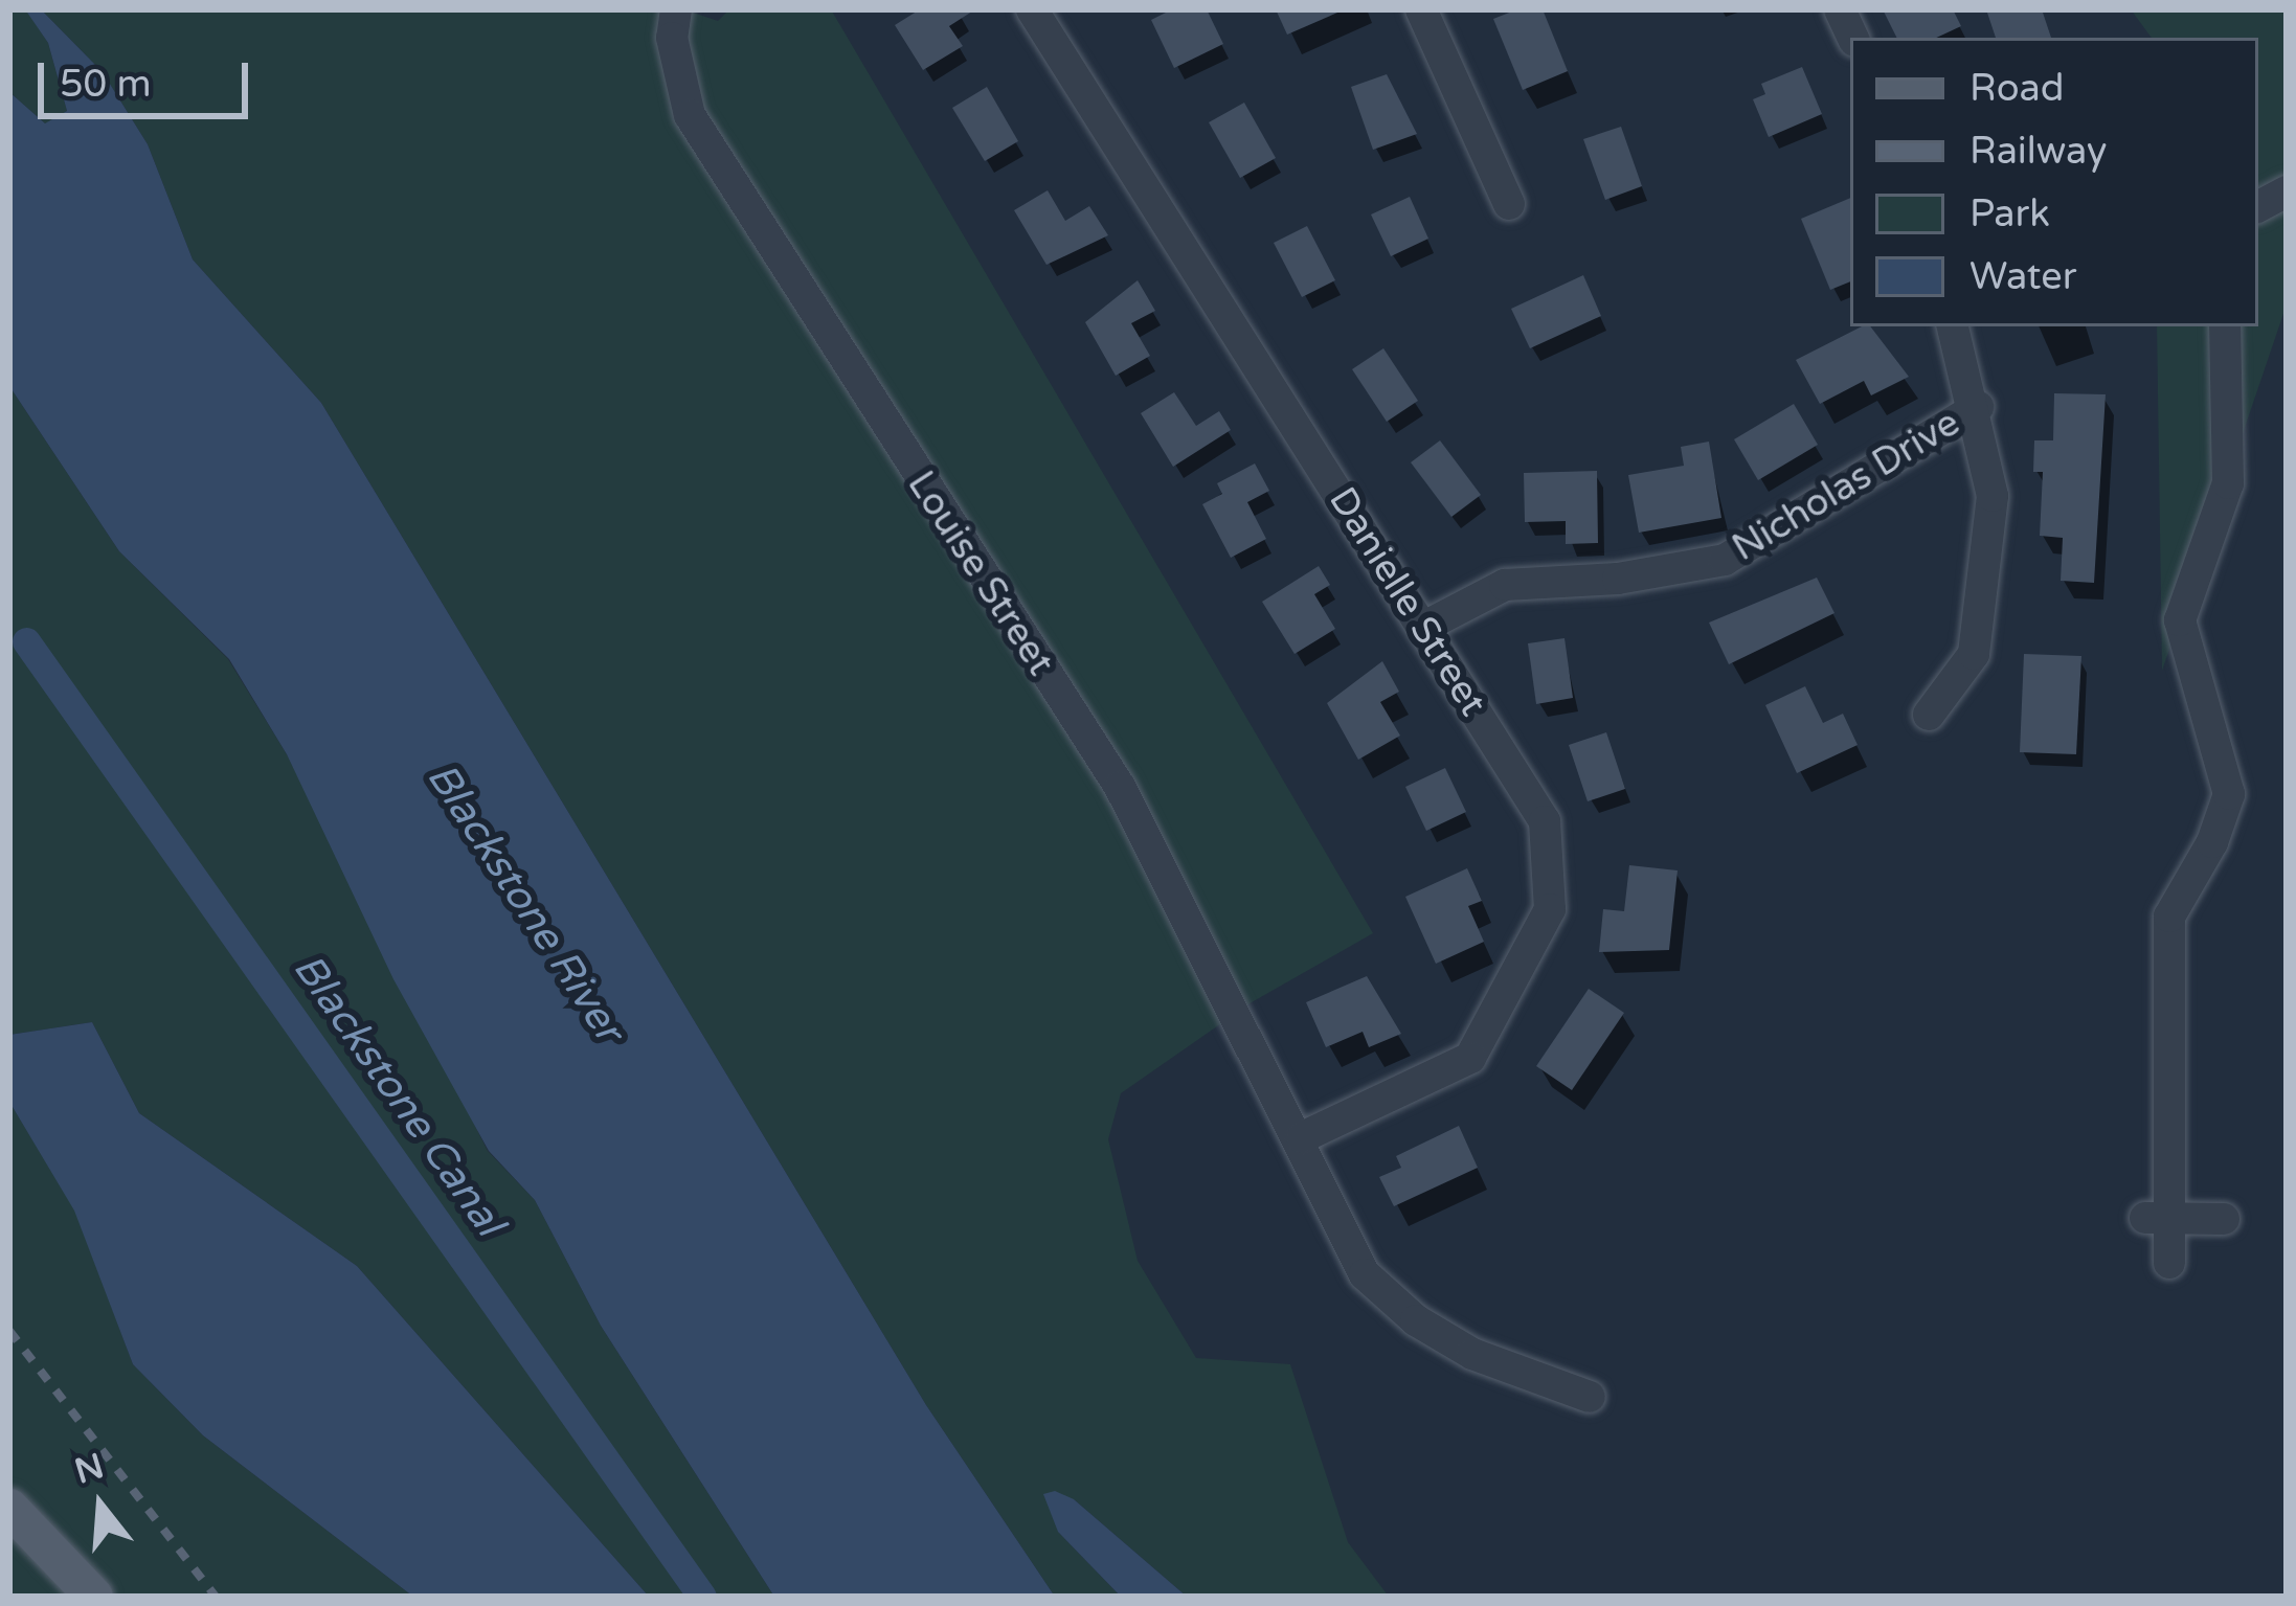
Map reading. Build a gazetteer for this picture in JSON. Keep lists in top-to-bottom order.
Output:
{
  "streets": {
    "street": ["Nicholas Drive", "Louise Street", "Danielle Street"]
  },
  "crossings": [
    ["Nicholas Drive", "Danielle Street"],
    ["Louise Street", "Danielle Street"]
  ],
  "water": ["Blackstone River", "Blackstone Canal"],
  "legend": [
    "Road",
    "Railway",
    "Park",
    "Water"
  ],
  "scale_bar": "50 m",
  "north": "top"
}
